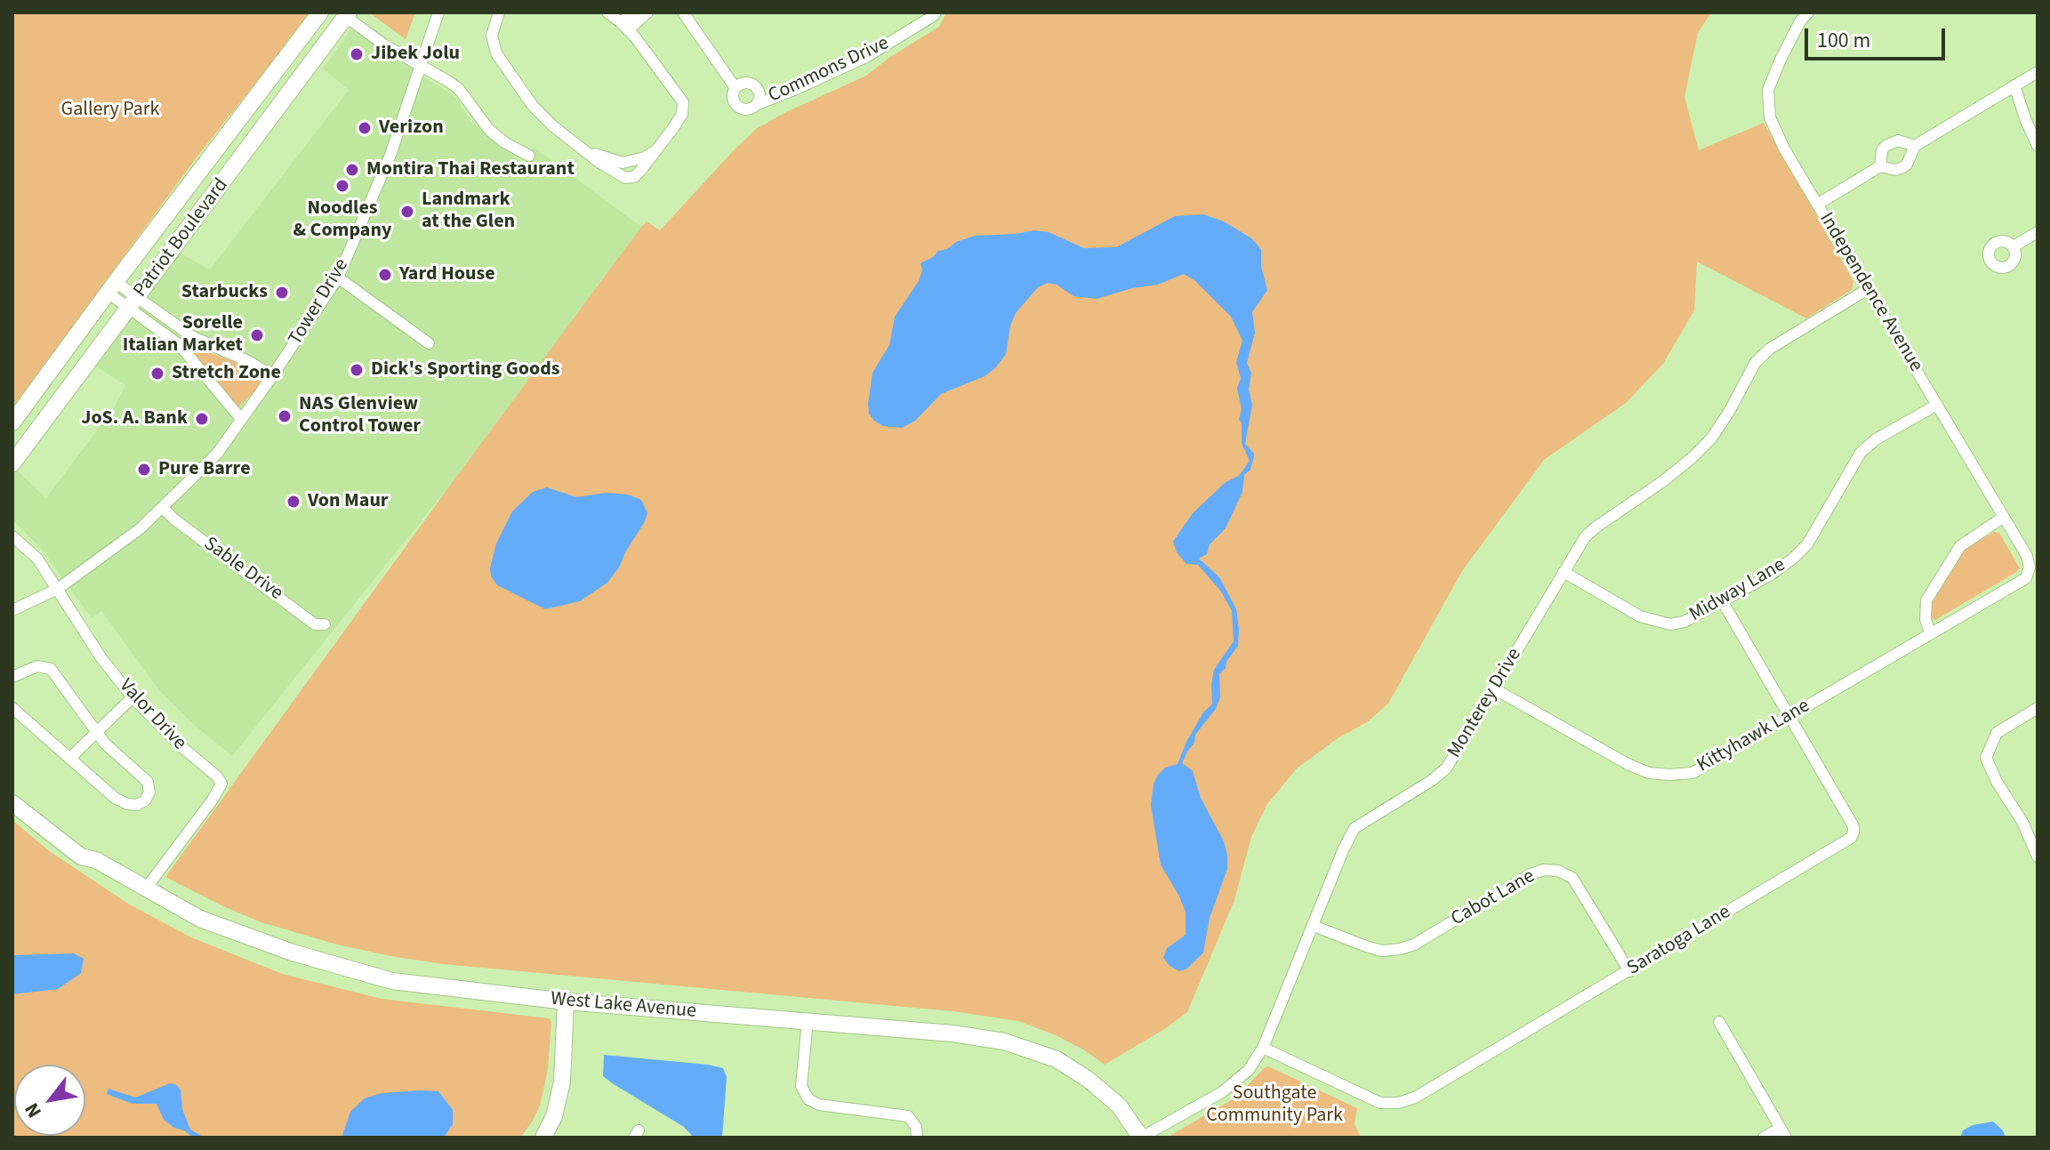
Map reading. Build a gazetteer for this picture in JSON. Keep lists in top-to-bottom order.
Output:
{
  "streets": {
    "street": [
      "Commons Drive",
      "Patriot Boulevard",
      "Independence Avenue",
      "Tower Drive",
      "Sable Drive",
      "Midway Lane",
      "Monterey Drive",
      "Valor Drive",
      "Kittyhawk Lane",
      "Cabot Lane",
      "Saratoga Lane",
      "West Lake Avenue"
    ]
  },
  "crossings": [
    ["Independence Avenue", "Midway Lane"],
    ["Independence Avenue", "Monterey Drive"],
    ["Independence Avenue", "Kittyhawk Lane"],
    ["Tower Drive", "Sable Drive"],
    ["Tower Drive", "Valor Drive"],
    ["Midway Lane", "Monterey Drive"],
    ["Midway Lane", "Saratoga Lane"],
    ["Monterey Drive", "Kittyhawk Lane"],
    ["Monterey Drive", "Cabot Lane"],
    ["Monterey Drive", "Saratoga Lane"],
    ["Monterey Drive", "West Lake Avenue"],
    ["Valor Drive", "West Lake Avenue"],
    ["Kittyhawk Lane", "Saratoga Lane"],
    ["Cabot Lane", "Saratoga Lane"]
  ],
  "parks": ["Gallery Park", "Southgate Community Park"],
  "places": [
    "Jibek Jolu",
    "Verizon",
    "Montira Thai Restaurant",
    "Noodles & Company",
    "Landmark at the Glen",
    "Yard House",
    "Starbucks",
    "Sorelle Italian Market",
    "Dick's Sporting Goods",
    "Stretch Zone",
    "NAS Glenview Control Tower",
    "JoS. A. Bank",
    "Pure Barre",
    "Von Maur"
  ],
  "scale_bar": "100 m",
  "north": "bottom left"
}
